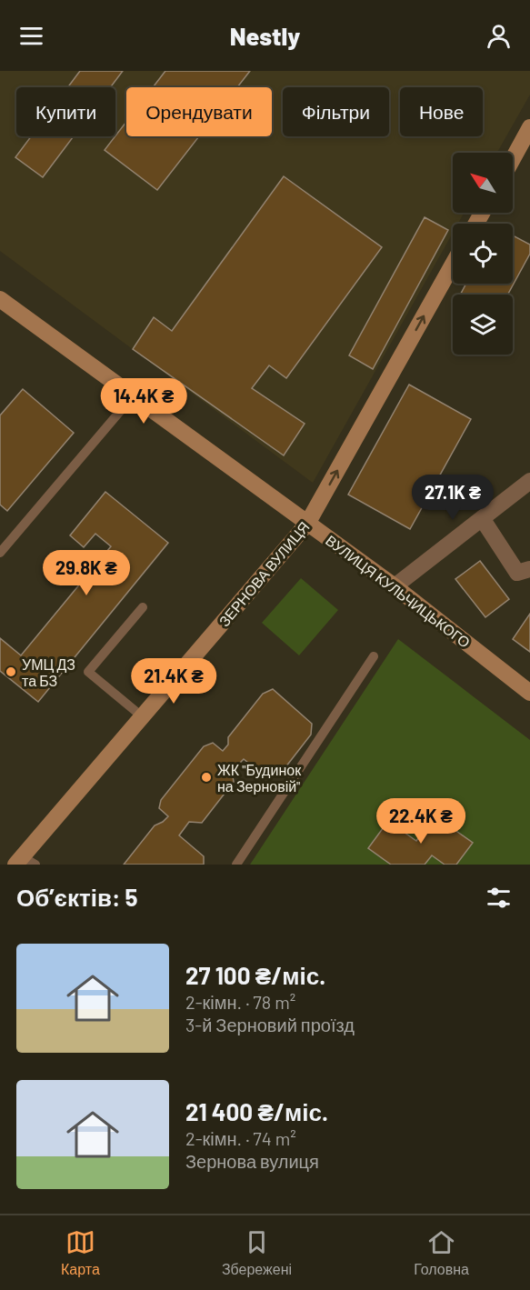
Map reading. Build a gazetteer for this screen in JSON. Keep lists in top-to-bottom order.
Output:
{
  "streets": {
    "street": ["ЗЕРНОВА ВУЛИЦЯ", "ВУЛИЦЯ КУЛЬЧИЦЬКОГО"]
  },
  "crossings": [
    ["ЗЕРНОВА ВУЛИЦЯ", "ВУЛИЦЯ КУЛЬЧИЦЬКОГО"]
  ],
  "places": ["УМЦ ДЗ та БЗ", "ЖК \"Будинок на Зерновій\""],
  "north": "top left",
  "page": {
    "header": "Nestly",
    "chip": [
      "Купити",
      "Орендувати",
      "Фільтри",
      "Нове"
    ],
    "price": [
      "14.4K ₴",
      "27.1K ₴",
      "29.8K ₴",
      "21.4K ₴",
      "22.4K ₴"
    ],
    "heading": "Об’єктів: 5",
    "list": [
      {
        "name": "27 100 ₴/міс.",
        "note": "2-кімн. · 78 m² · 3-й Зерновий проїзд"
      },
      {
        "name": "21 400 ₴/міс.",
        "note": "2-кімн. · 74 m² · Зернова вулиця"
      }
    ],
    "tabs": ["Карта", "Збережені", "Головна"]
  }
}
